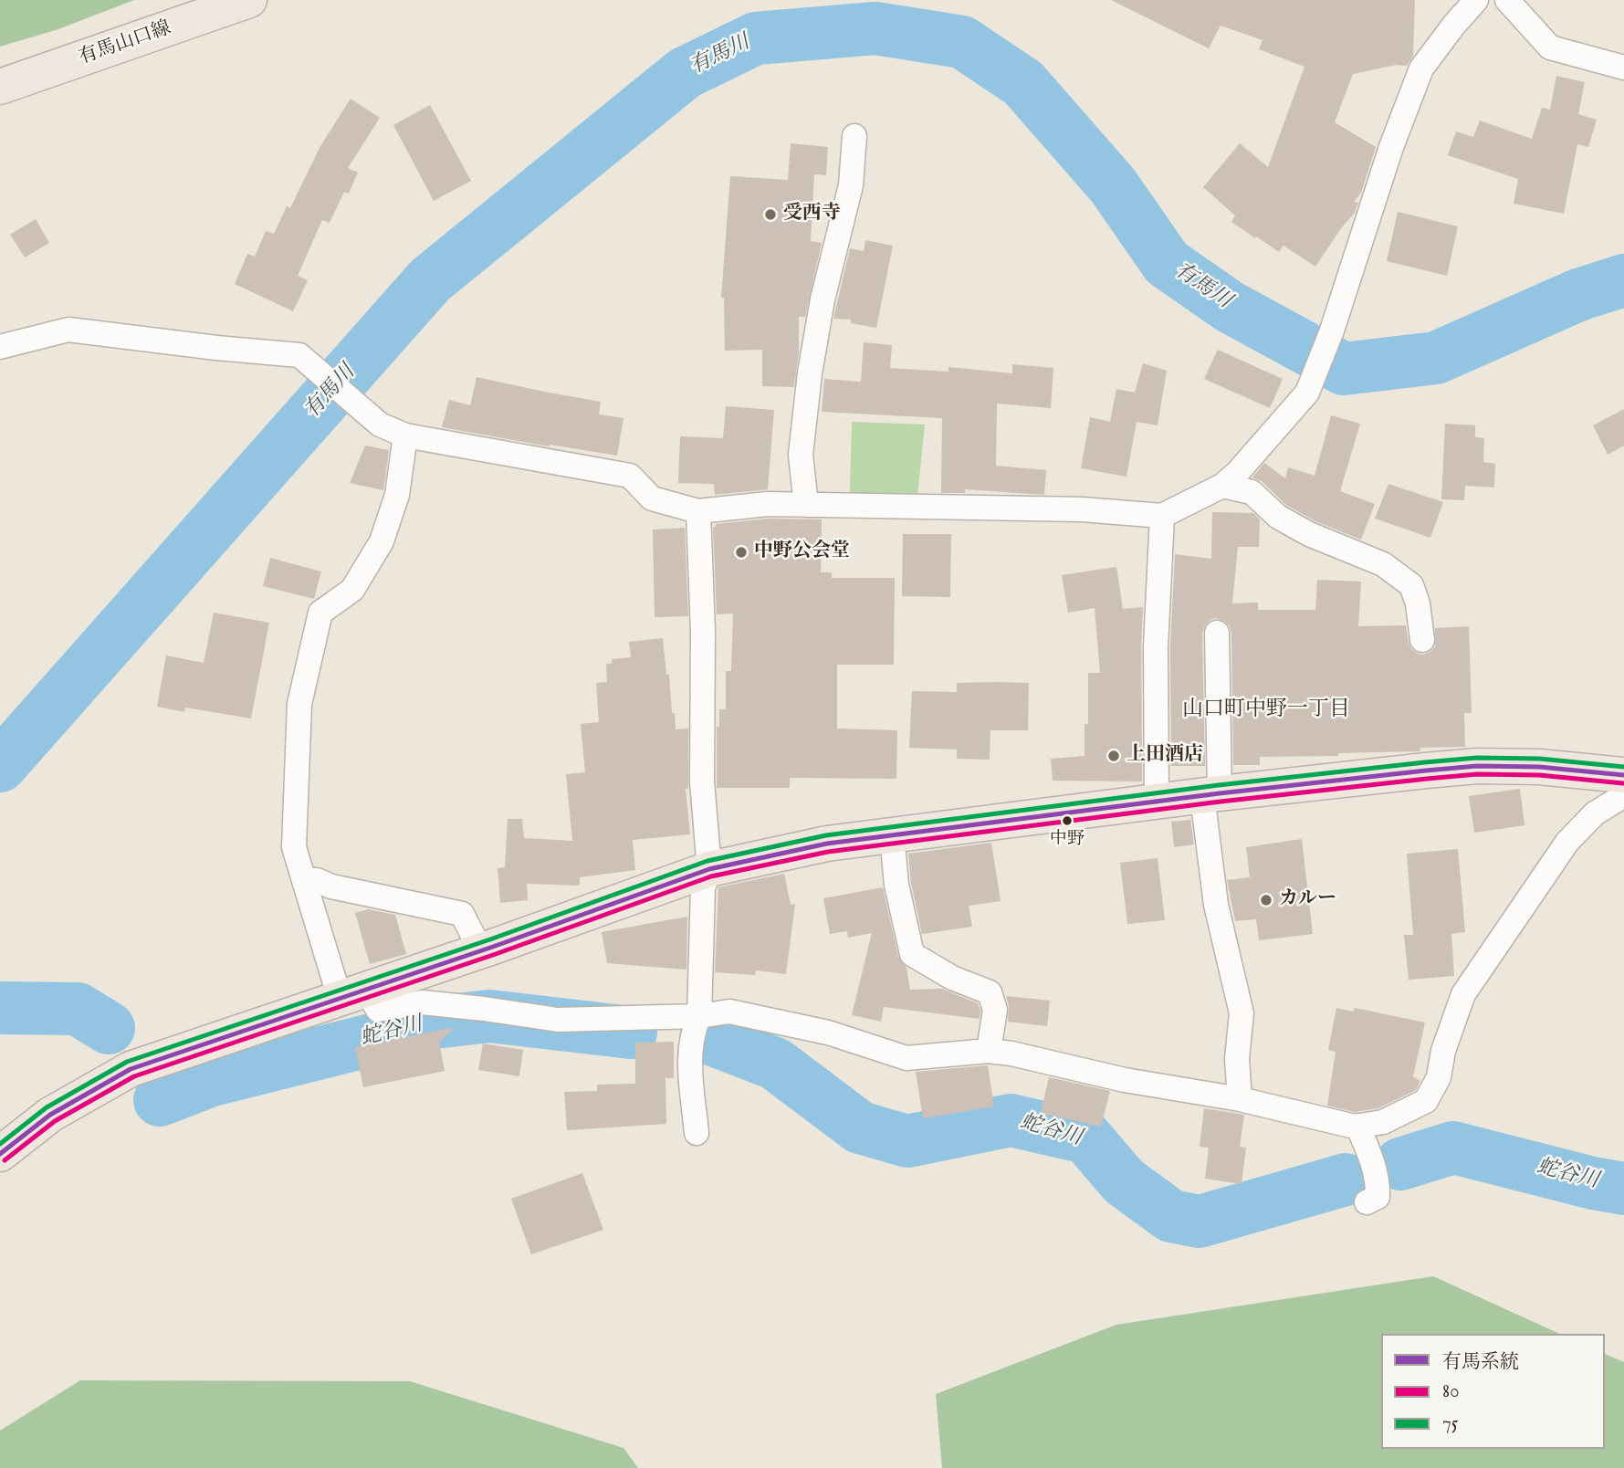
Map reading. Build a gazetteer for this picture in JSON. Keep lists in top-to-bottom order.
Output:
{
  "streets": {
    "main road": ["有馬山口線"]
  },
  "districts": ["山口町中野一丁目"],
  "water": ["有馬川", "蛇谷川"],
  "places": [
    "受西寺",
    "中野公会堂",
    "上田酒店",
    "中野",
    "カルー"
  ],
  "lines": ["transit line 75", "transit line 有馬系統", "transit line 80"],
  "legend": ["有馬系統", "80", "75"]
}
